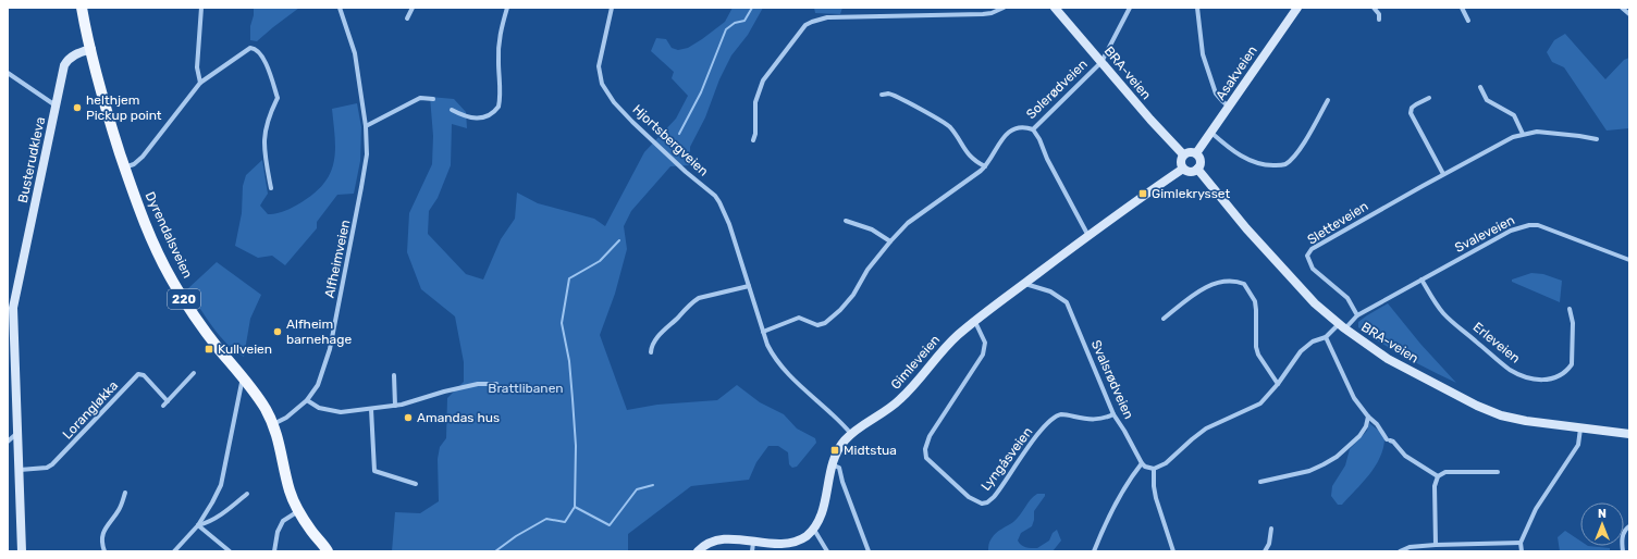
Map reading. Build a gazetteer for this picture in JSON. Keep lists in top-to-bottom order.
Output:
{
  "streets": {
    "main road": ["Dyrendalsveien", "220"],
    "street": [
      "BRA-veien",
      "Asakveien",
      "Solerødveien",
      "Hjortsbergveien",
      "Busterudkleva",
      "Sletteveien",
      "Svaleveien",
      "Alfheimveien",
      "Erleveien",
      "Gimleveien",
      "Svalsrødveien",
      "Lorangløkka",
      "Lyngåsveien"
    ]
  },
  "crossings": [
    ["BRA-veien", "Asakveien"],
    ["BRA-veien", "Solerødveien"],
    ["BRA-veien", "Gimleveien"],
    ["Asakveien", "Gimleveien"],
    ["Solerødveien", "Hjortsbergveien"],
    ["Hjortsbergveien", "Gimleveien"],
    ["Busterudkleva", "Dyrendalsveien"],
    ["Busterudkleva", "Lorangløkka"],
    ["Sletteveien", "Svaleveien"],
    ["Svaleveien", "Erleveien"],
    ["Dyrendalsveien", "Alfheimveien"],
    ["Gimleveien", "Svalsrødveien"],
    ["Gimleveien", "Lyngåsveien"],
    ["Svalsrødveien", "Lyngåsveien"]
  ],
  "parks": ["Brattlibanen"],
  "places": {
    "other": ["helthjem Pickup point", "Alfheim barnehage", "Amandas hus"],
    "transit": ["Gimlekrysset", "Kullveien", "Midtstua"]
  },
  "north": "top"
}
